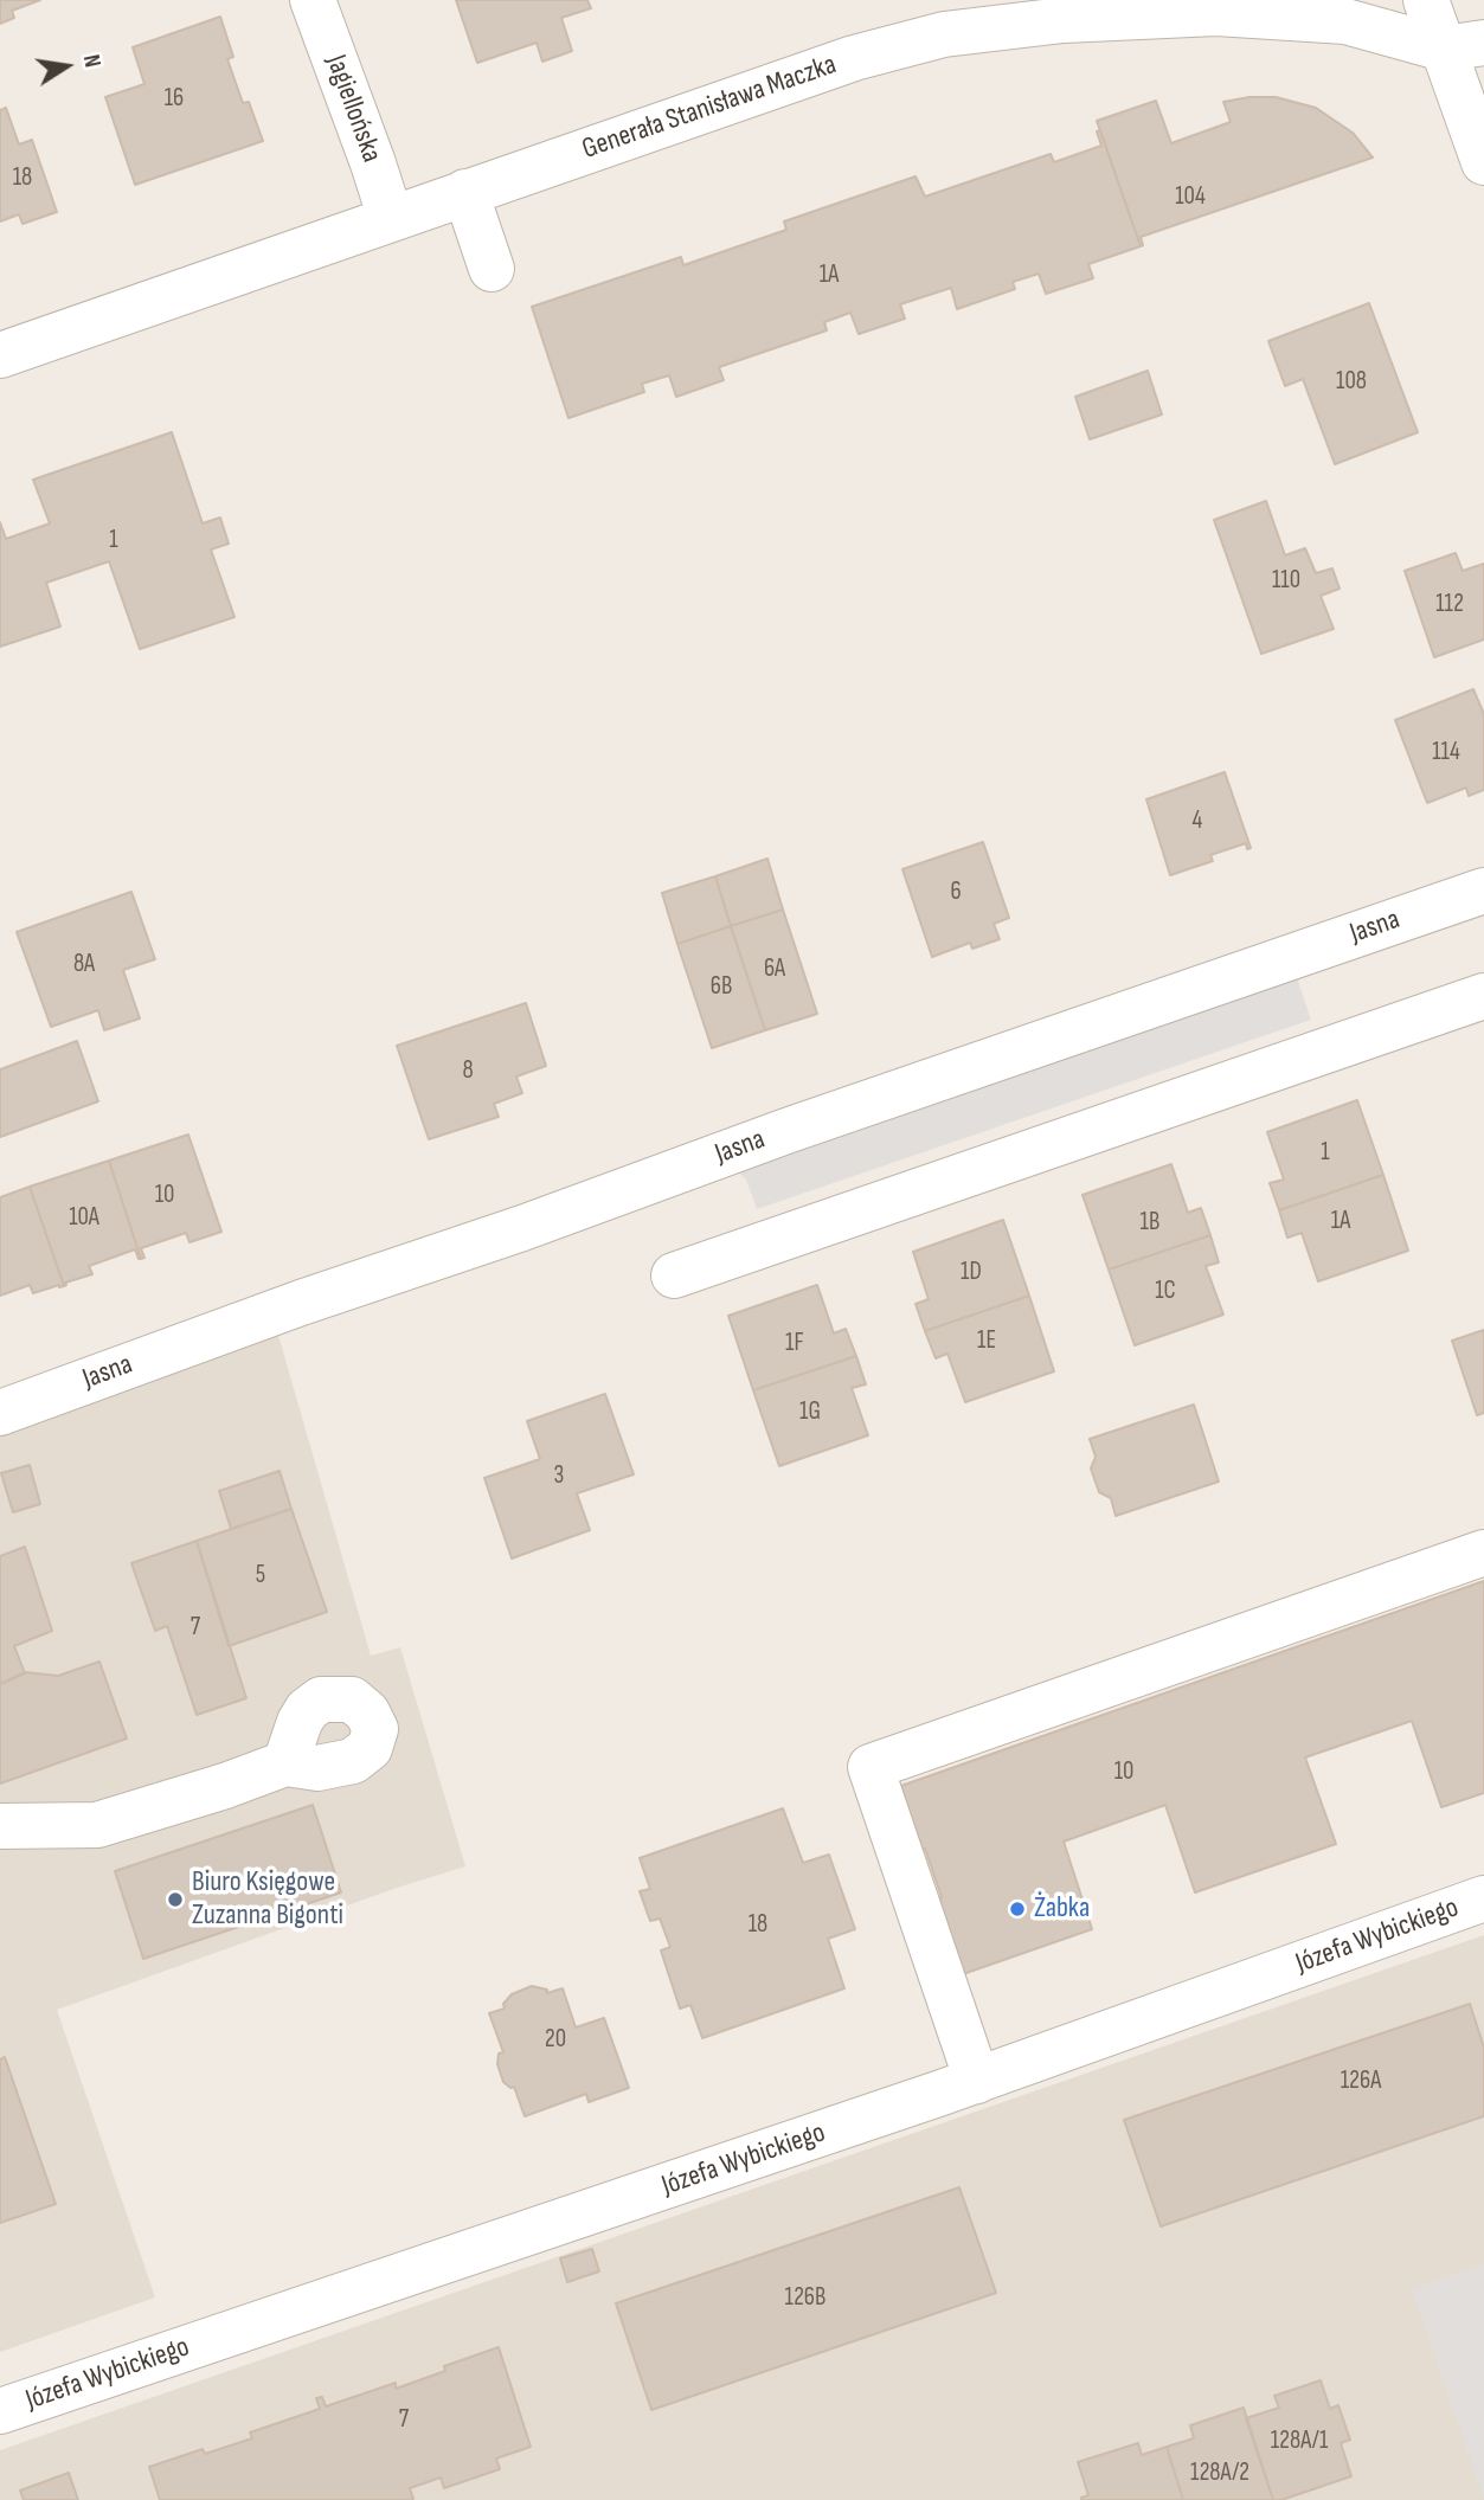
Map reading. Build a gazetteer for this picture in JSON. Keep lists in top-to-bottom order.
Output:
{
  "streets": {
    "street": [
      "Generała Stanisława Maczka",
      "Jagiellońska",
      "Jasna",
      "Józefa Wybickiego"
    ]
  },
  "crossings": [
    ["Generała Stanisława Maczka", "Jagiellońska"]
  ],
  "places": ["Biuro Księgowe Zuzanna Bigonti", "Żabka"],
  "house_numbers": [
    "16",
    "18",
    "104",
    "1A",
    "108",
    "1",
    "110",
    "112",
    "114",
    "4",
    "6",
    "8A",
    "6A",
    "6B",
    "8",
    "1",
    "10",
    "10A",
    "1A",
    "1B",
    "1D",
    "1C",
    "1E",
    "1F",
    "1G",
    "3",
    "5",
    "7",
    "10",
    "18",
    "20",
    "126A",
    "126B",
    "7",
    "128A/1",
    "128A/2"
  ],
  "north": "right"
}
